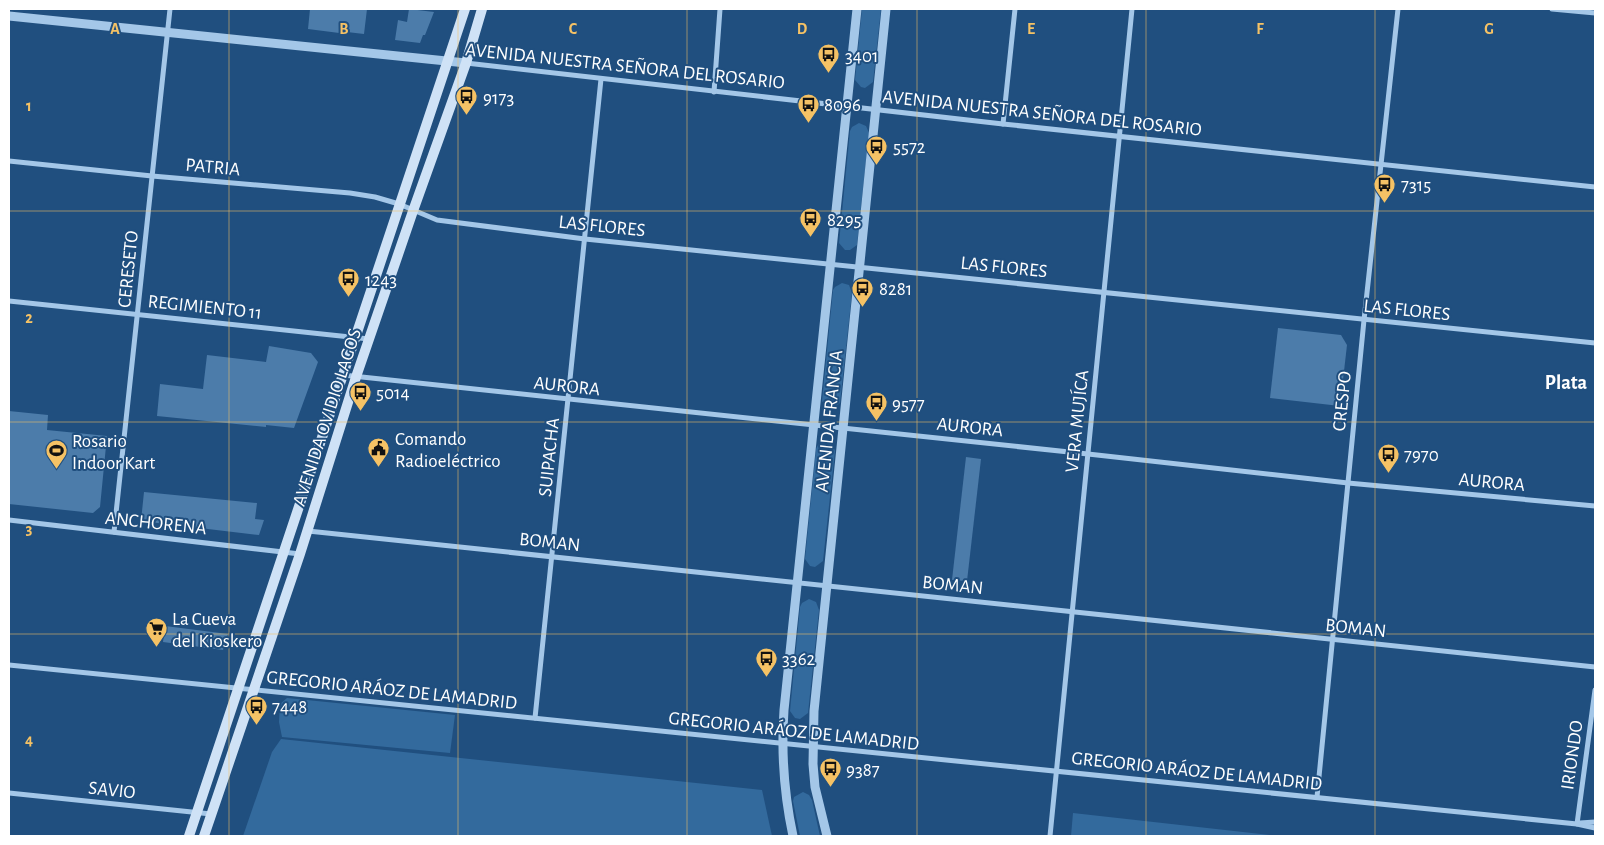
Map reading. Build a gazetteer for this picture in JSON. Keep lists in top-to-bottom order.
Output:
{
  "streets": {
    "main road": ["AVENIDA OVIDIO LAGOS"],
    "street": [
      "AVENIDA NUESTRA SEÑORA DEL ROSARIO",
      "PATRIA",
      "LAS FLORES",
      "CERESETO",
      "REGIMIENTO 11",
      "AURORA",
      "CRESPO",
      "AVENIDA FRANCIA",
      "VERA MUJÍCA",
      "SUIPACHA",
      "ANCHORENA",
      "BOMAN",
      "GREGORIO ARÁOZ DE LAMADRID",
      "IRIONDO",
      "SAVIO"
    ]
  },
  "crossings": [
    ["AVENIDA NUESTRA SEÑORA DEL ROSARIO", "CERESETO"],
    ["AVENIDA NUESTRA SEÑORA DEL ROSARIO", "CRESPO"],
    ["AVENIDA NUESTRA SEÑORA DEL ROSARIO", "AVENIDA OVIDIO LAGOS"],
    ["AVENIDA NUESTRA SEÑORA DEL ROSARIO", "AVENIDA FRANCIA"],
    ["AVENIDA NUESTRA SEÑORA DEL ROSARIO", "VERA MUJÍCA"],
    ["AVENIDA NUESTRA SEÑORA DEL ROSARIO", "SUIPACHA"],
    ["PATRIA", "LAS FLORES"],
    ["PATRIA", "CERESETO"],
    ["PATRIA", "AVENIDA OVIDIO LAGOS"],
    ["LAS FLORES", "CRESPO"],
    ["LAS FLORES", "AVENIDA OVIDIO LAGOS"],
    ["LAS FLORES", "AVENIDA FRANCIA"],
    ["LAS FLORES", "VERA MUJÍCA"],
    ["LAS FLORES", "SUIPACHA"],
    ["CERESETO", "REGIMIENTO 11"],
    ["CERESETO", "ANCHORENA"],
    ["REGIMIENTO 11", "AVENIDA OVIDIO LAGOS"],
    ["AURORA", "CRESPO"],
    ["AURORA", "AVENIDA OVIDIO LAGOS"],
    ["AURORA", "AVENIDA FRANCIA"],
    ["AURORA", "VERA MUJÍCA"],
    ["AURORA", "SUIPACHA"],
    ["CRESPO", "BOMAN"],
    ["CRESPO", "GREGORIO ARÁOZ DE LAMADRID"],
    ["AVENIDA OVIDIO LAGOS", "ANCHORENA"],
    ["AVENIDA OVIDIO LAGOS", "BOMAN"],
    ["AVENIDA OVIDIO LAGOS", "GREGORIO ARÁOZ DE LAMADRID"],
    ["AVENIDA OVIDIO LAGOS", "SAVIO"],
    ["AVENIDA FRANCIA", "BOMAN"],
    ["AVENIDA FRANCIA", "GREGORIO ARÁOZ DE LAMADRID"],
    ["VERA MUJÍCA", "BOMAN"],
    ["VERA MUJÍCA", "GREGORIO ARÁOZ DE LAMADRID"],
    ["SUIPACHA", "BOMAN"],
    ["SUIPACHA", "GREGORIO ARÁOZ DE LAMADRID"],
    ["GREGORIO ARÁOZ DE LAMADRID", "IRIONDO"]
  ],
  "districts": ["Plata"],
  "places": {
    "bus stop": [
      "3401",
      "9173",
      "8096",
      "5572",
      "7315",
      "8295",
      "1243",
      "8281",
      "5014",
      "9577",
      "7970",
      "3362",
      "7448",
      "9387"
    ],
    "public building": ["Comando Radioeléctrico"],
    "sports": ["Rosario Indoor Kart"],
    "supermarket": ["La Cueva del Kioskero"]
  },
  "grid": {
    "columns": [
      "A",
      "B",
      "C",
      "D",
      "E",
      "F",
      "G"
    ],
    "rows": [
      "1",
      "2",
      "3",
      "4"
    ]
  }
}
